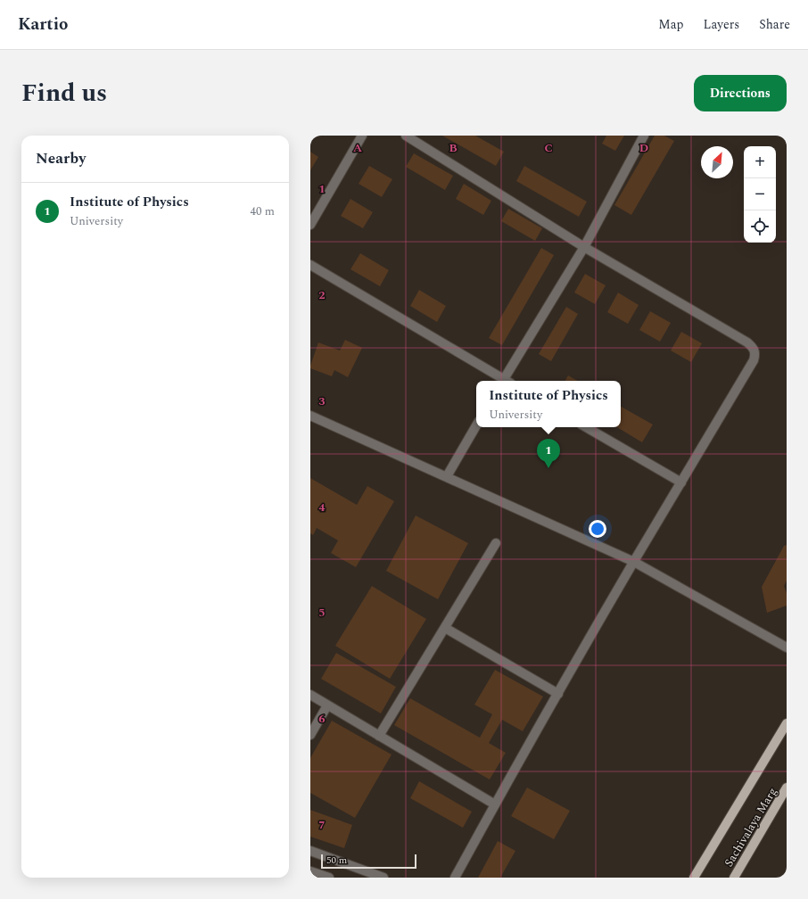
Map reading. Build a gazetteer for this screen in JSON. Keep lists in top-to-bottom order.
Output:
{
  "streets": {
    "main road": ["Sachivalaya Marg"]
  },
  "scale_bar": "50 m",
  "north": "top right",
  "page": {
    "header": "Kartio",
    "nav": ["Map", "Layers", "Share"],
    "title": "Find us",
    "buttons": "Directions",
    "heading": "Nearby",
    "map_buttons": ["+", "−"],
    "list": [
      {
        "mark": "1",
        "name": "Institute of Physics",
        "note": "University",
        "value": "40 m"
      }
    ],
    "popup": ["Institute of Physics", "University"],
    "pins": "1",
    "scale": "50 m"
  },
  "grid": {
    "columns": [
      "A",
      "B",
      "C",
      "D"
    ],
    "rows": [
      "1",
      "2",
      "3",
      "4",
      "5",
      "6",
      "7"
    ]
  }
}
